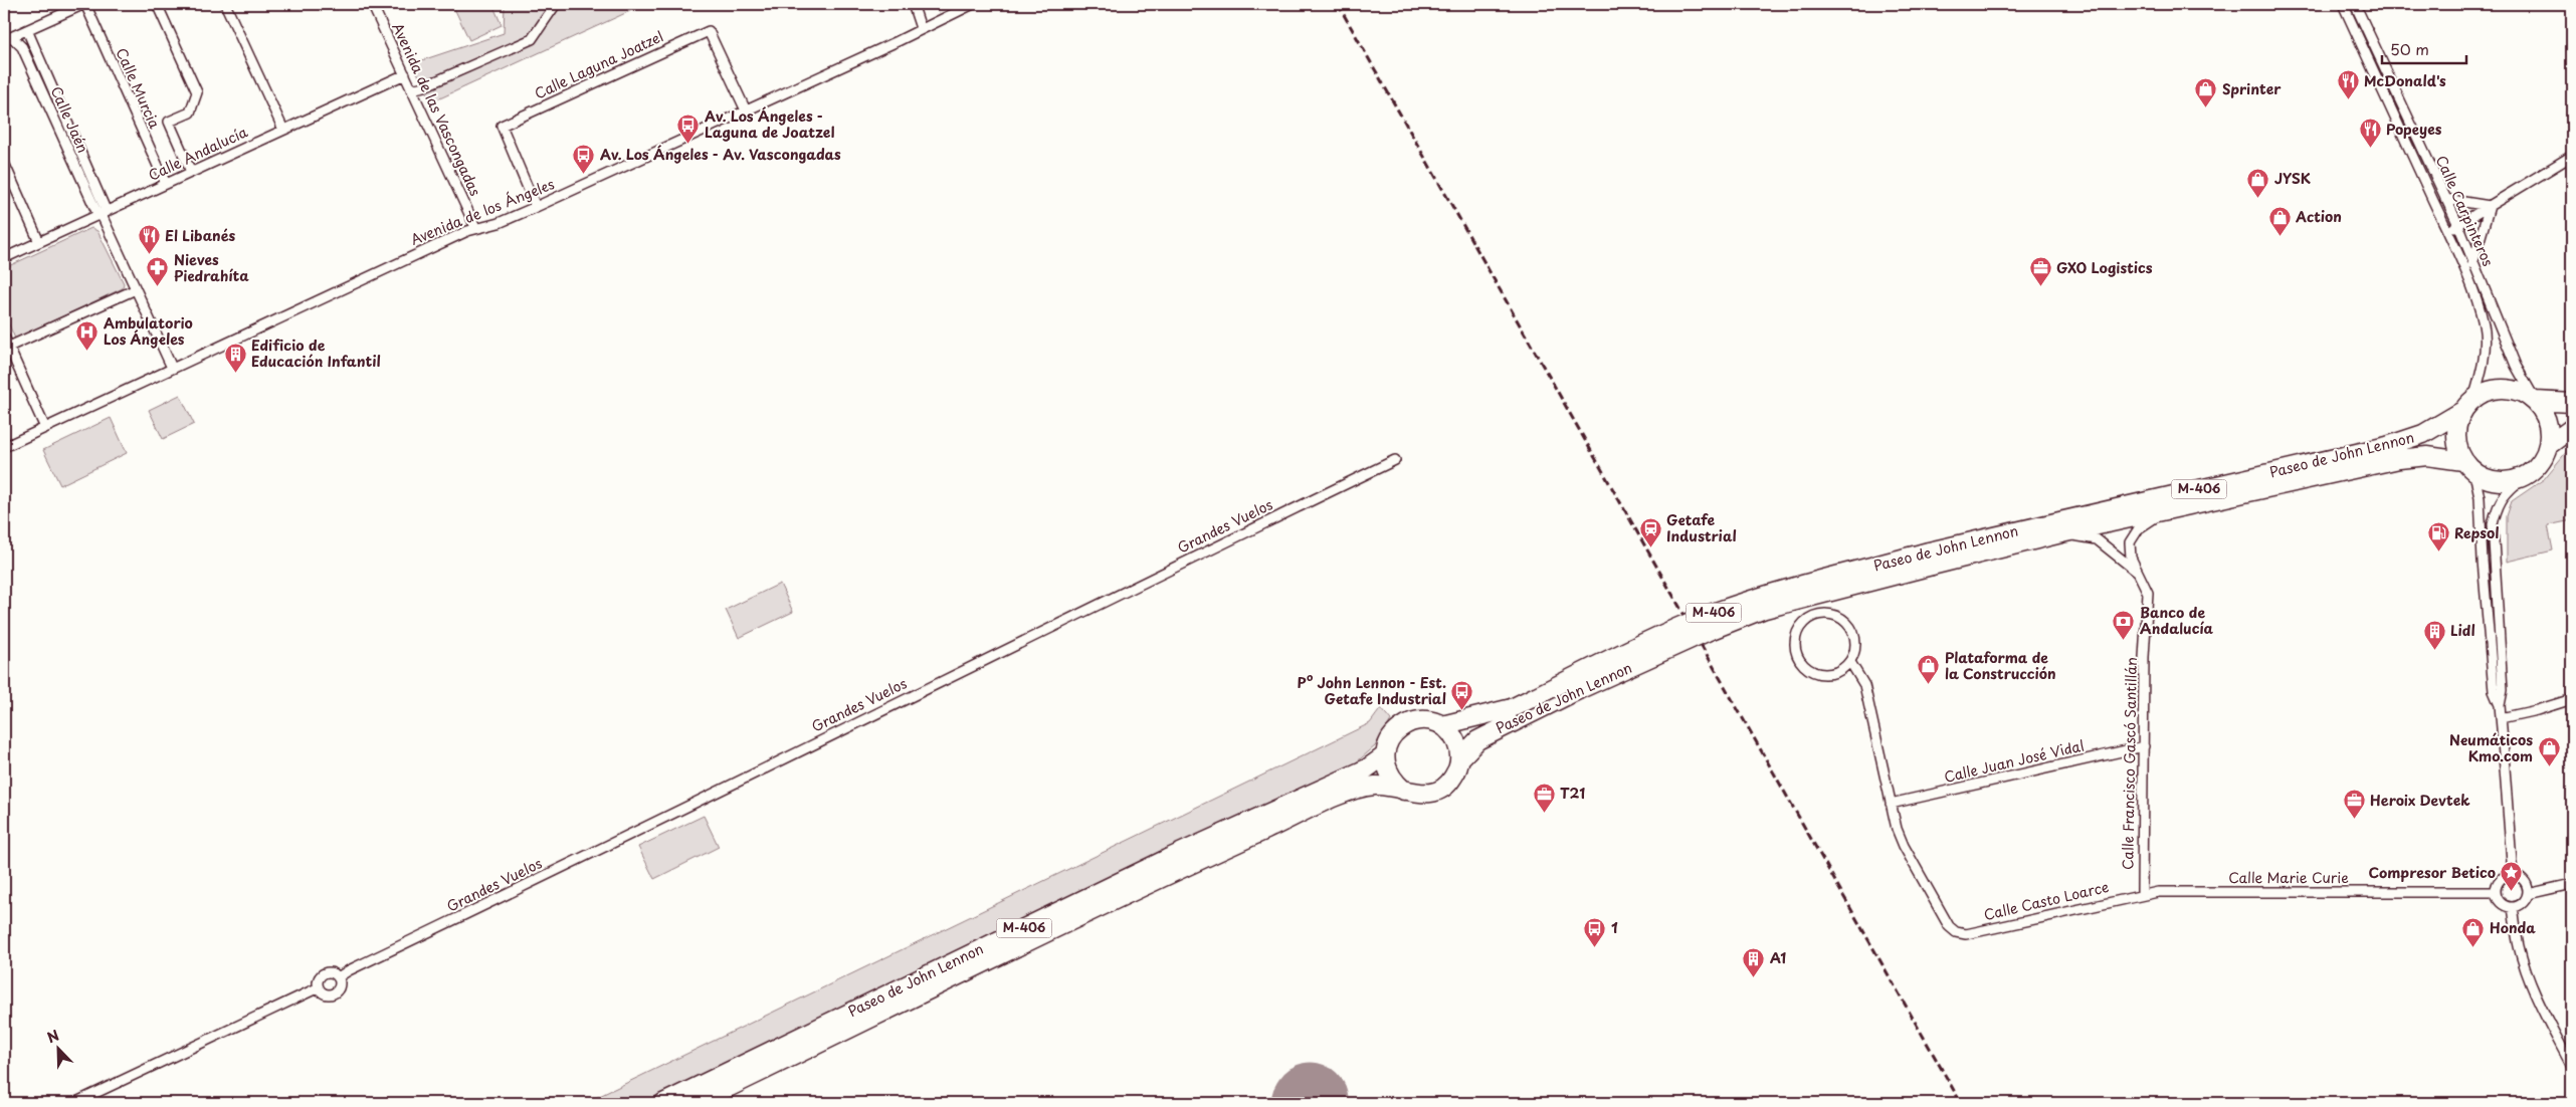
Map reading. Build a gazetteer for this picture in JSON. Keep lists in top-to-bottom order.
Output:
{
  "streets": {
    "highway": ["Paseo de John Lennon", "M-406"],
    "street": [
      "Calle Laguna Joatzel",
      "Calle Murcia",
      "Avenida de las Vascongadas",
      "Calle Jaén",
      "Calle Andalucía",
      "Calle Carpinteros",
      "Avenida de los Ángeles",
      "Grandes Vuelos",
      "Calle Juan José Vidal",
      "Calle Francisco Gascó Santillán",
      "Calle Marie Curie",
      "Calle Casto Loarce"
    ]
  },
  "crossings": [
    ["Calle Laguna Joatzel", "Avenida de los Ángeles"],
    ["Calle Murcia", "Calle Andalucía"],
    ["Avenida de las Vascongadas", "Calle Andalucía"],
    ["Avenida de las Vascongadas", "Avenida de los Ángeles"],
    ["Calle Jaén", "Calle Andalucía"],
    ["Calle Carpinteros", "Paseo de John Lennon"],
    ["Calle Carpinteros", "M-406"],
    ["Paseo de John Lennon", "M-406"],
    ["Paseo de John Lennon", "Calle Francisco Gascó Santillán"],
    ["Calle Juan José Vidal", "Calle Francisco Gascó Santillán"],
    ["Calle Juan José Vidal", "Calle Casto Loarce"],
    ["Calle Francisco Gascó Santillán", "Calle Marie Curie"],
    ["Calle Francisco Gascó Santillán", "Calle Casto Loarce"],
    ["Calle Marie Curie", "Calle Casto Loarce"]
  ],
  "places": {
    "restaurant": ["McDonald's", "Popeyes", "El Libanés"],
    "shop": [
      "Sprinter",
      "JYSK",
      "Action",
      "Plataforma de la Construcción",
      "Neumáticos Kmo.com",
      "Honda"
    ],
    "bus stop": [
      "Av. Los Ángeles - Laguna de Joatzel",
      "Av. Los Ángeles - Av. Vascongadas",
      "Pº John Lennon - Est. Getafe Industrial",
      "1"
    ],
    "pharmacy": ["Nieves Piedrahíta"],
    "office": ["GXO Logistics", "T21", "Heroix Devtek"],
    "hospital": ["Ambulatorio Los Ángeles"],
    "building": ["Edificio de Educación Infantil", "Lidl", "A1"],
    "station": ["Getafe Industrial"],
    "fuel station": ["Repsol"],
    "bank": ["Banco de Andalucía"],
    "place": ["Compresor Betico"]
  },
  "scale_bar": "50 m",
  "north": "top left"
}
